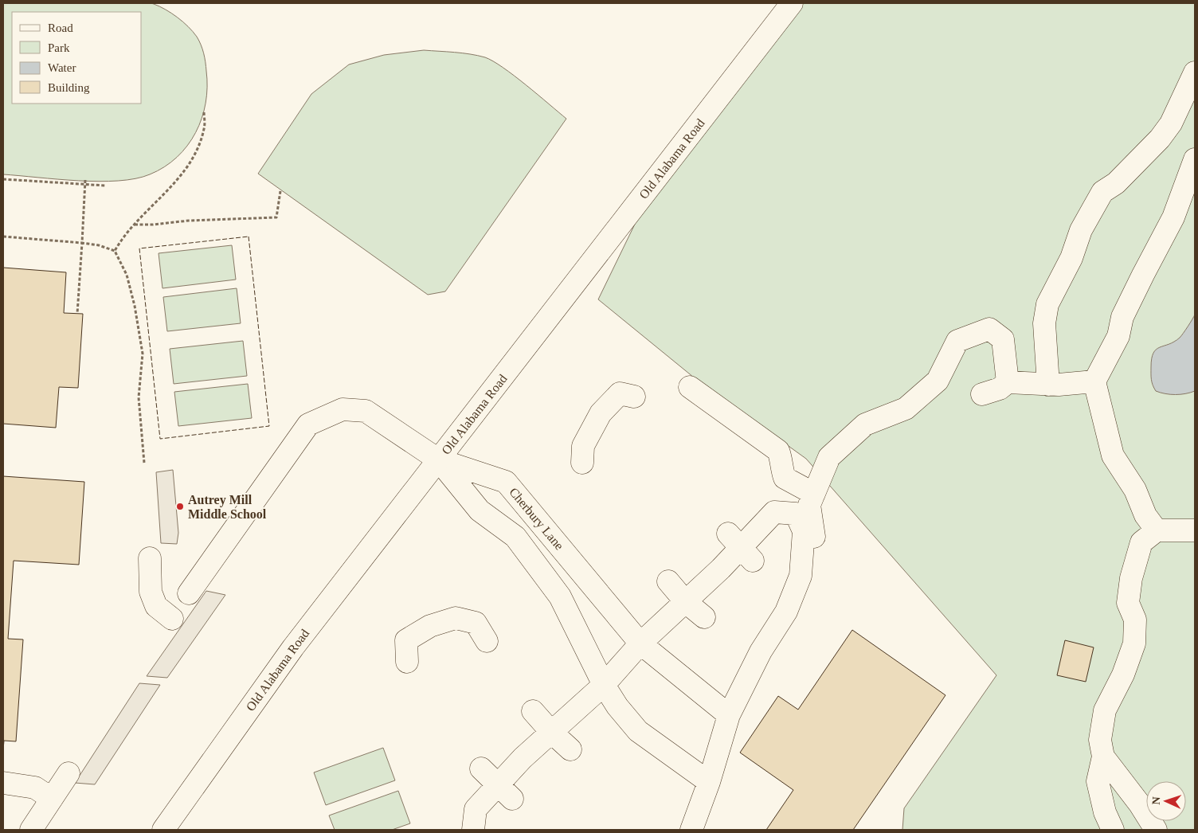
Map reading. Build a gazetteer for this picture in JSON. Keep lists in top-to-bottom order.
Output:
{
  "streets": {
    "street": ["Old Alabama Road", "Cherbury Lane"]
  },
  "crossings": [
    ["Old Alabama Road", "Cherbury Lane"]
  ],
  "places": ["Autrey Mill Middle School"],
  "legend": [
    "Road",
    "Park",
    "Water",
    "Building"
  ],
  "north": "left"
}
